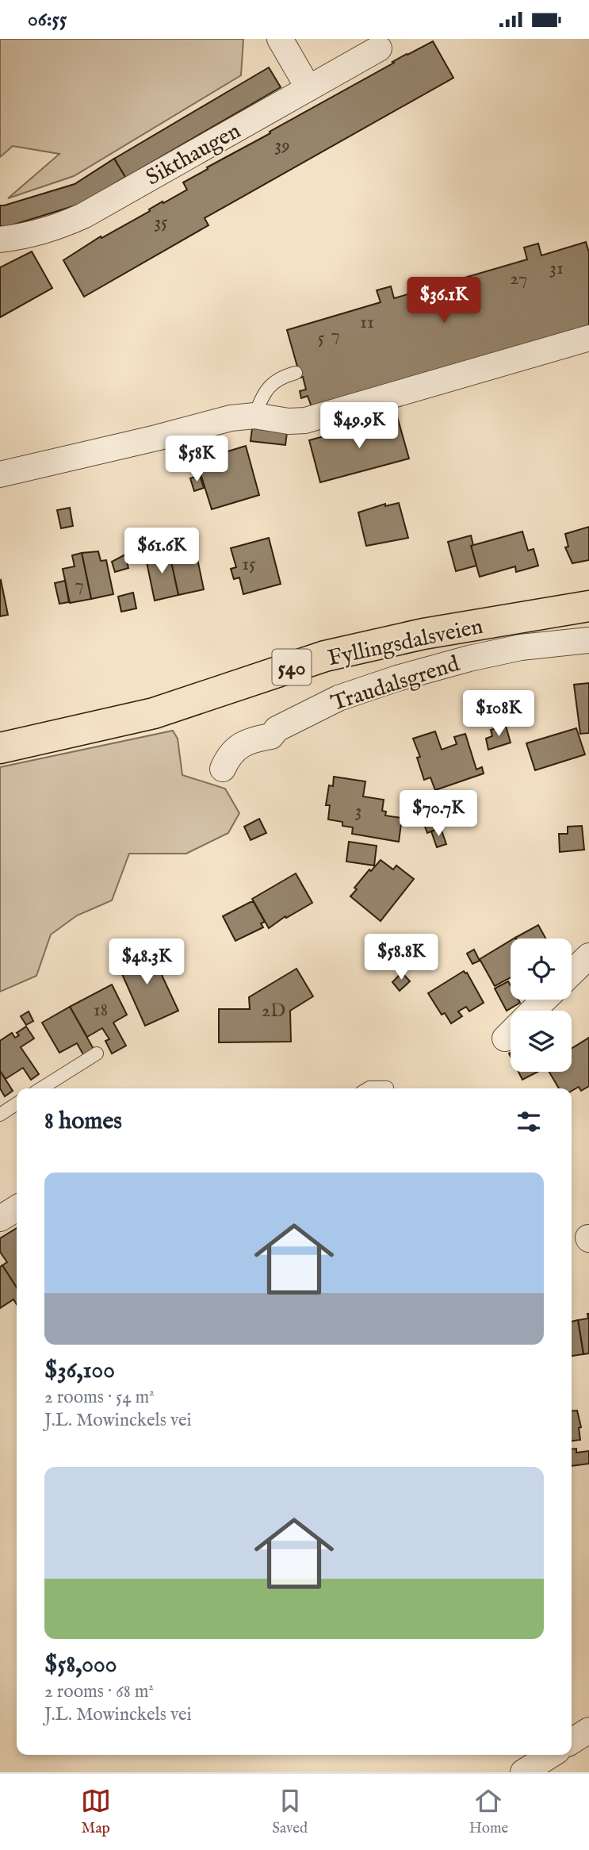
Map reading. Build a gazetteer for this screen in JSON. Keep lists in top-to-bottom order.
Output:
{
  "streets": {
    "main road": ["Fyllingsdalsveien", "540"],
    "street": ["Sikthaugen", "Traudalsgrend"]
  },
  "house_numbers": [
    "39",
    "35",
    "31",
    "27",
    "11",
    "7",
    "5",
    "15",
    "7",
    "3",
    "18",
    "2D"
  ],
  "page": {
    "status": "06:55",
    "price": [
      "$36.1K",
      "$49.9K",
      "$58K",
      "$61.6K",
      "$108K",
      "$70.7K",
      "$58.8K",
      "$48.3K"
    ],
    "heading": "8 homes",
    "list": [
      {
        "name": "$36,100",
        "note": "2 rooms · 54 m² · J.L. Mowinckels vei"
      },
      {
        "name": "$58,000",
        "note": "2 rooms · 68 m² · J.L. Mowinckels vei"
      }
    ],
    "tabs": ["Map", "Saved", "Home"]
  }
}
